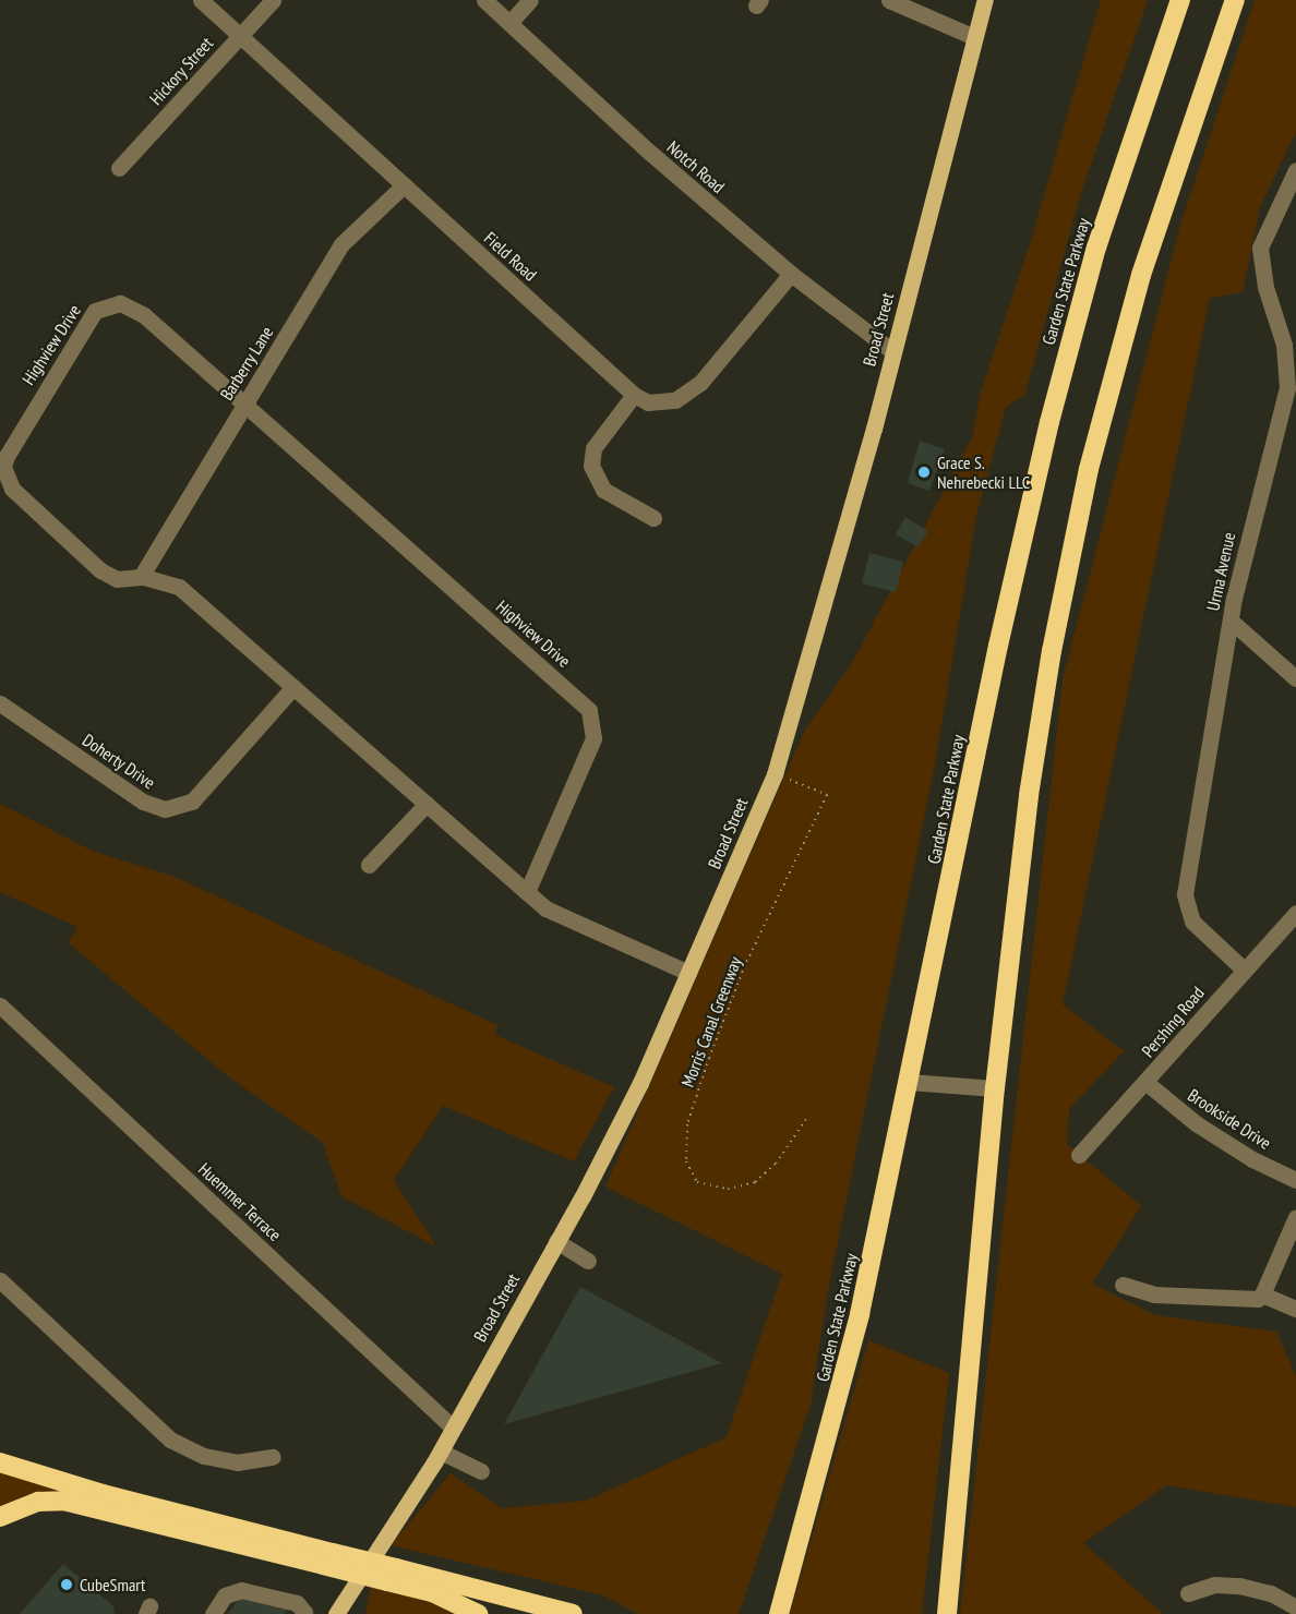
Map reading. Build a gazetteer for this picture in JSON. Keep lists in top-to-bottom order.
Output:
{
  "streets": {
    "highway": ["Garden State Parkway"],
    "main road": ["Broad Street"],
    "street": [
      "Hickory Street",
      "Notch Road",
      "Field Road",
      "Highview Drive",
      "Barberry Lane",
      "Urma Avenue",
      "Doherty Drive",
      "Pershing Road",
      "Brookside Drive",
      "Huemmer Terrace"
    ],
    "path": ["Morris Canal Greenway"]
  },
  "crossings": [
    ["Hickory Street", "Field Road"],
    ["Notch Road", "Field Road"],
    ["Notch Road", "Broad Street"],
    ["Field Road", "Barberry Lane"],
    ["Broad Street", "Highview Drive"],
    ["Broad Street", "Morris Canal Greenway"],
    ["Broad Street", "Huemmer Terrace"],
    ["Highview Drive", "Barberry Lane"],
    ["Highview Drive", "Doherty Drive"],
    ["Urma Avenue", "Pershing Road"],
    ["Pershing Road", "Brookside Drive"]
  ],
  "places": ["Grace S. Nehrebecki LLC", "CubeSmart"]
}
